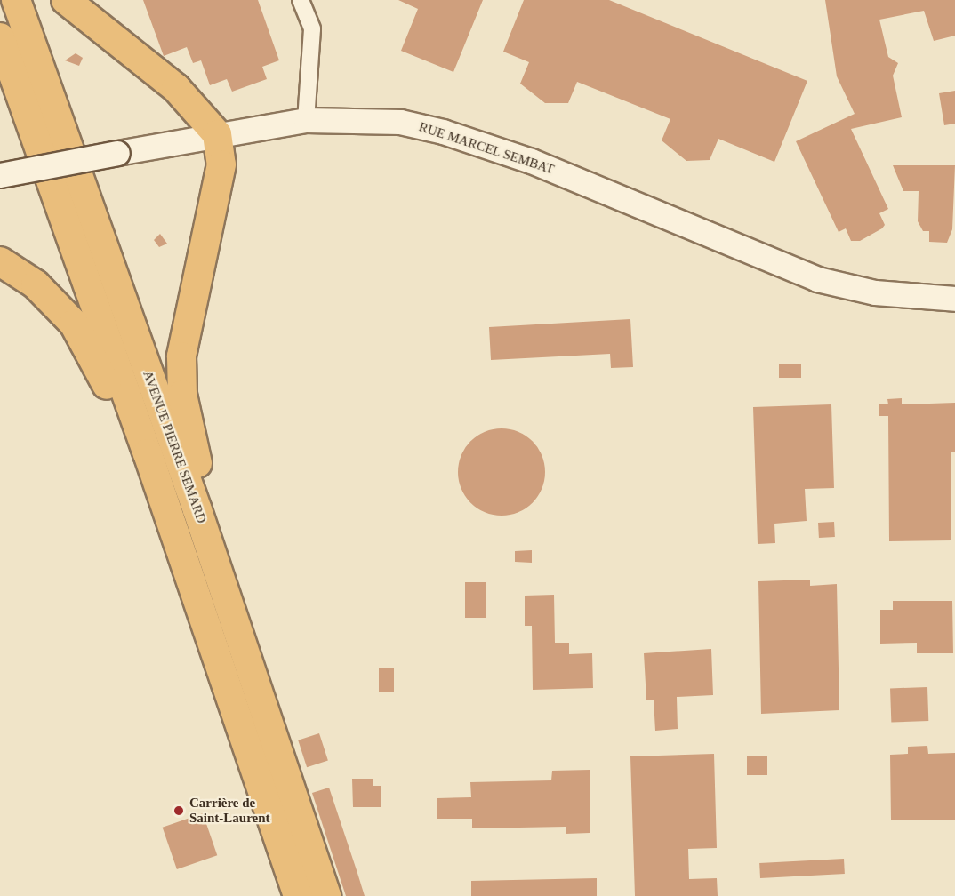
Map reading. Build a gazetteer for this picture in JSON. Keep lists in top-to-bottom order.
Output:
{
  "streets": {
    "highway": ["AVENUE PIERRE SEMARD"],
    "main road": ["RUE MARCEL SEMBAT"]
  },
  "places": ["Carrière de Saint-Laurent"]
}
